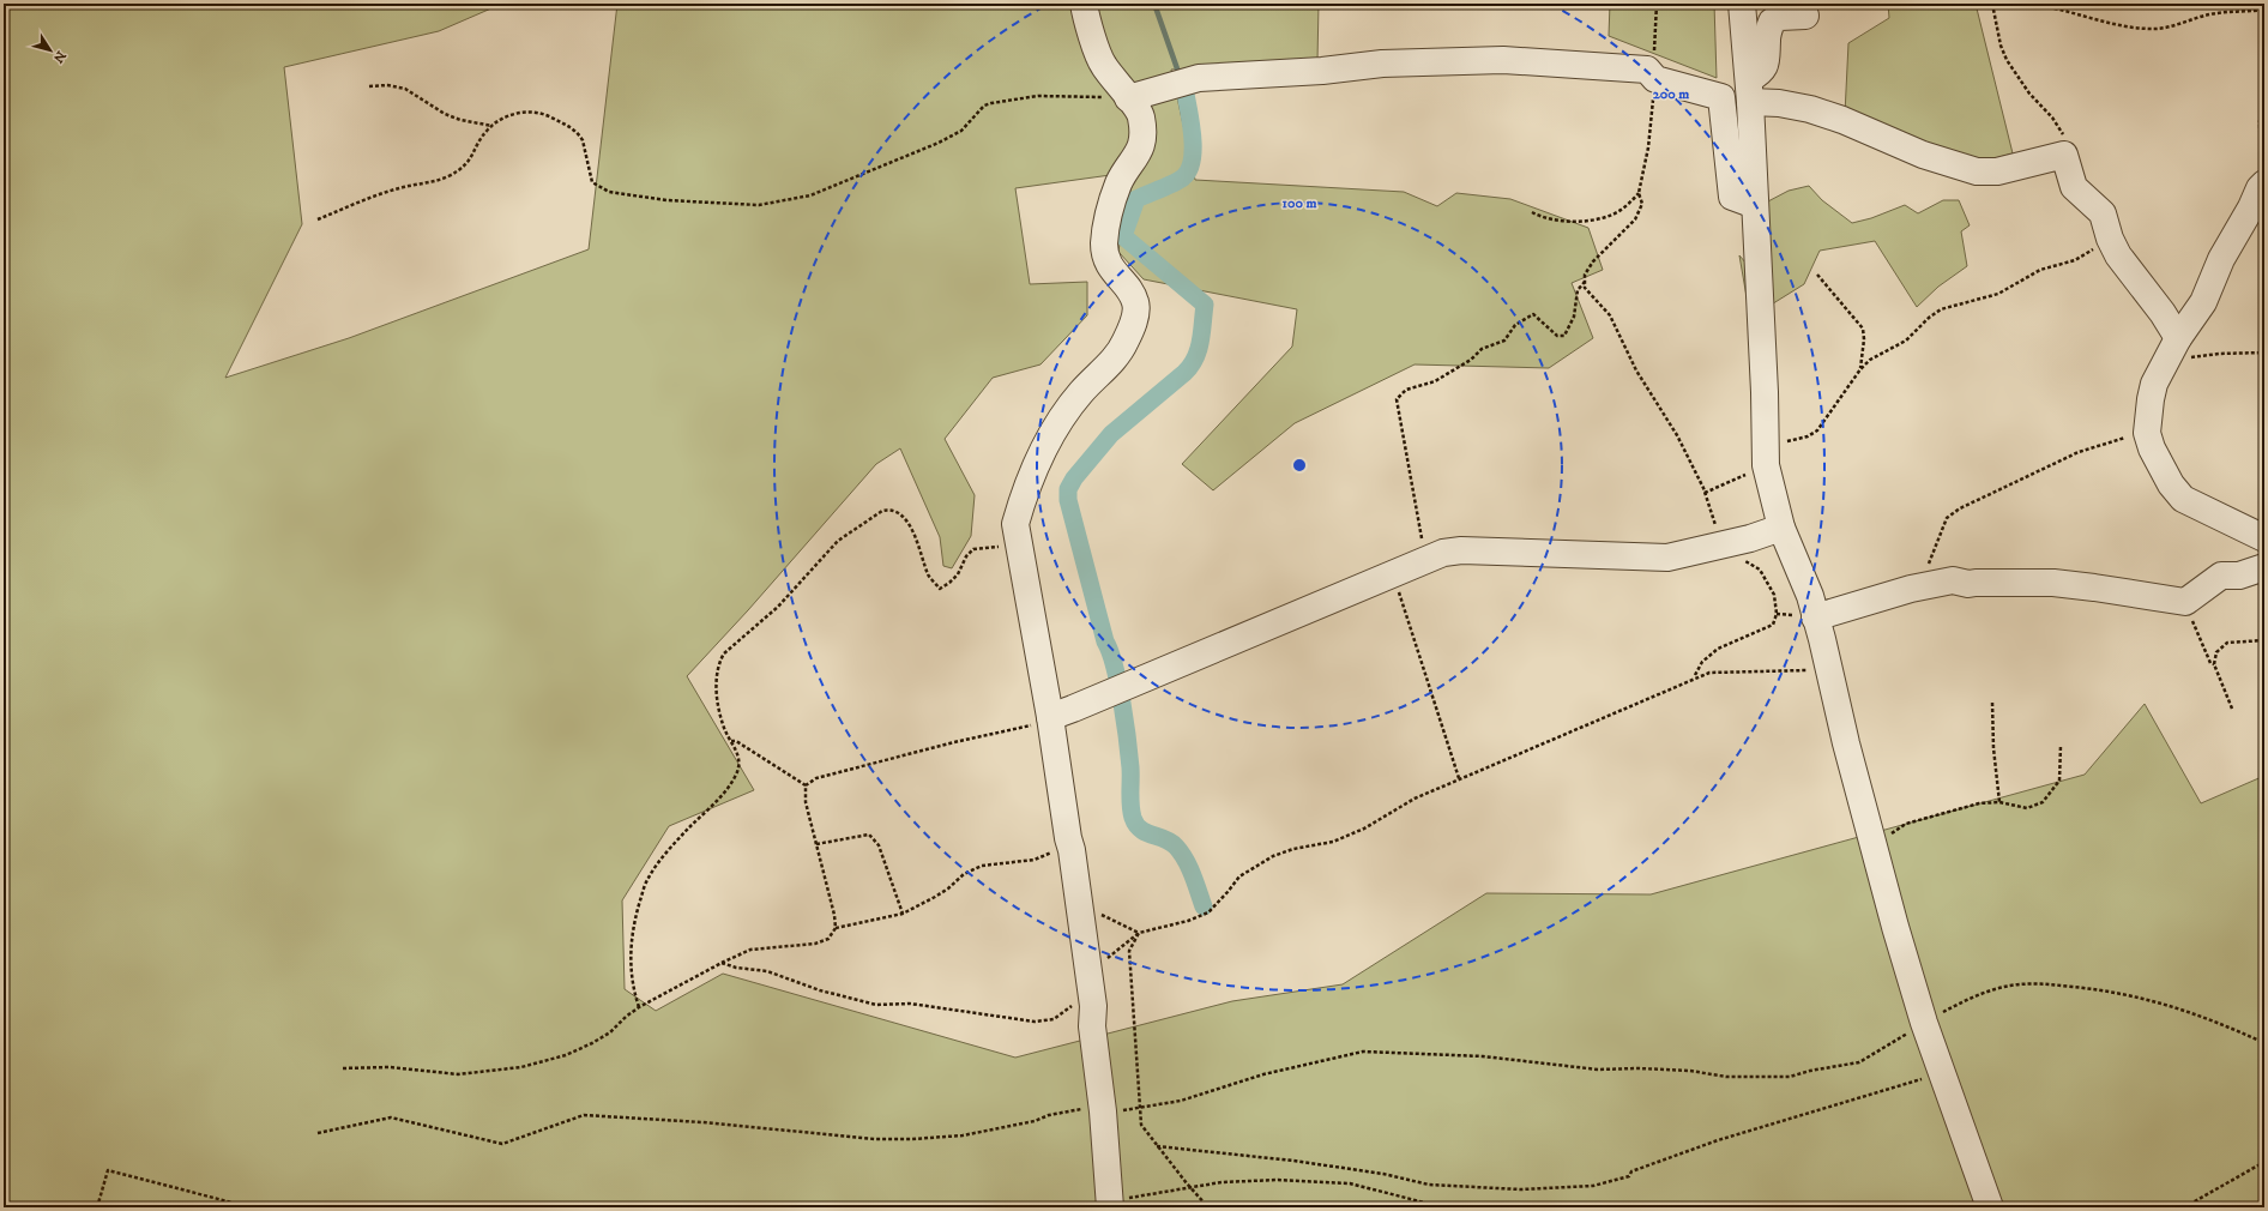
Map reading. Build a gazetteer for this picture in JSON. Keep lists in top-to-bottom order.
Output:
{
  "north": "bottom right",
  "rings": ["200 m", "100 m"]
}
